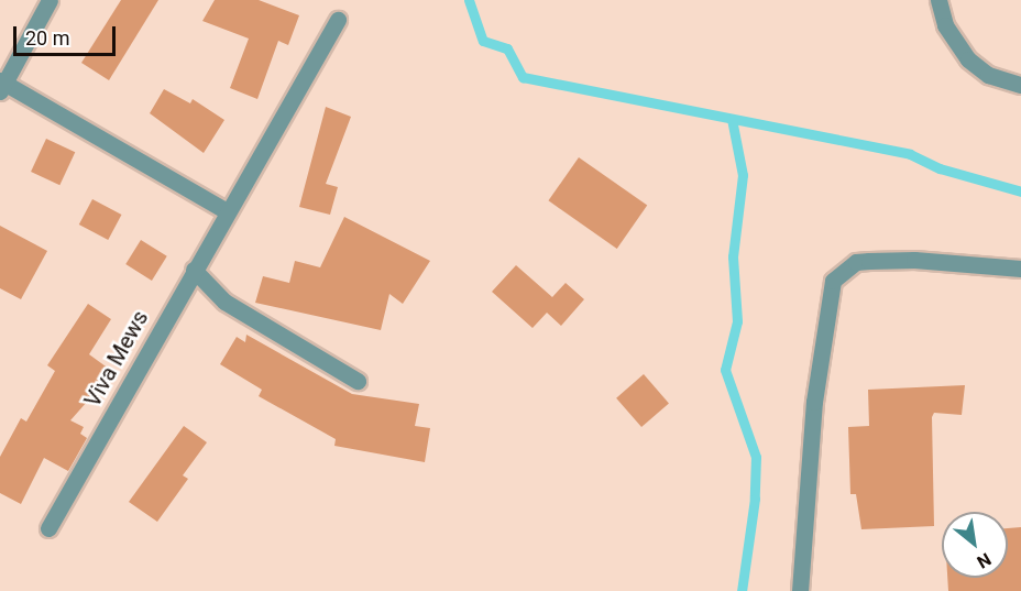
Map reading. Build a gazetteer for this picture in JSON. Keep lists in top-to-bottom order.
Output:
{
  "streets": {
    "street": ["Viva Mews"]
  },
  "scale_bar": "20 m",
  "north": "bottom right"
}
